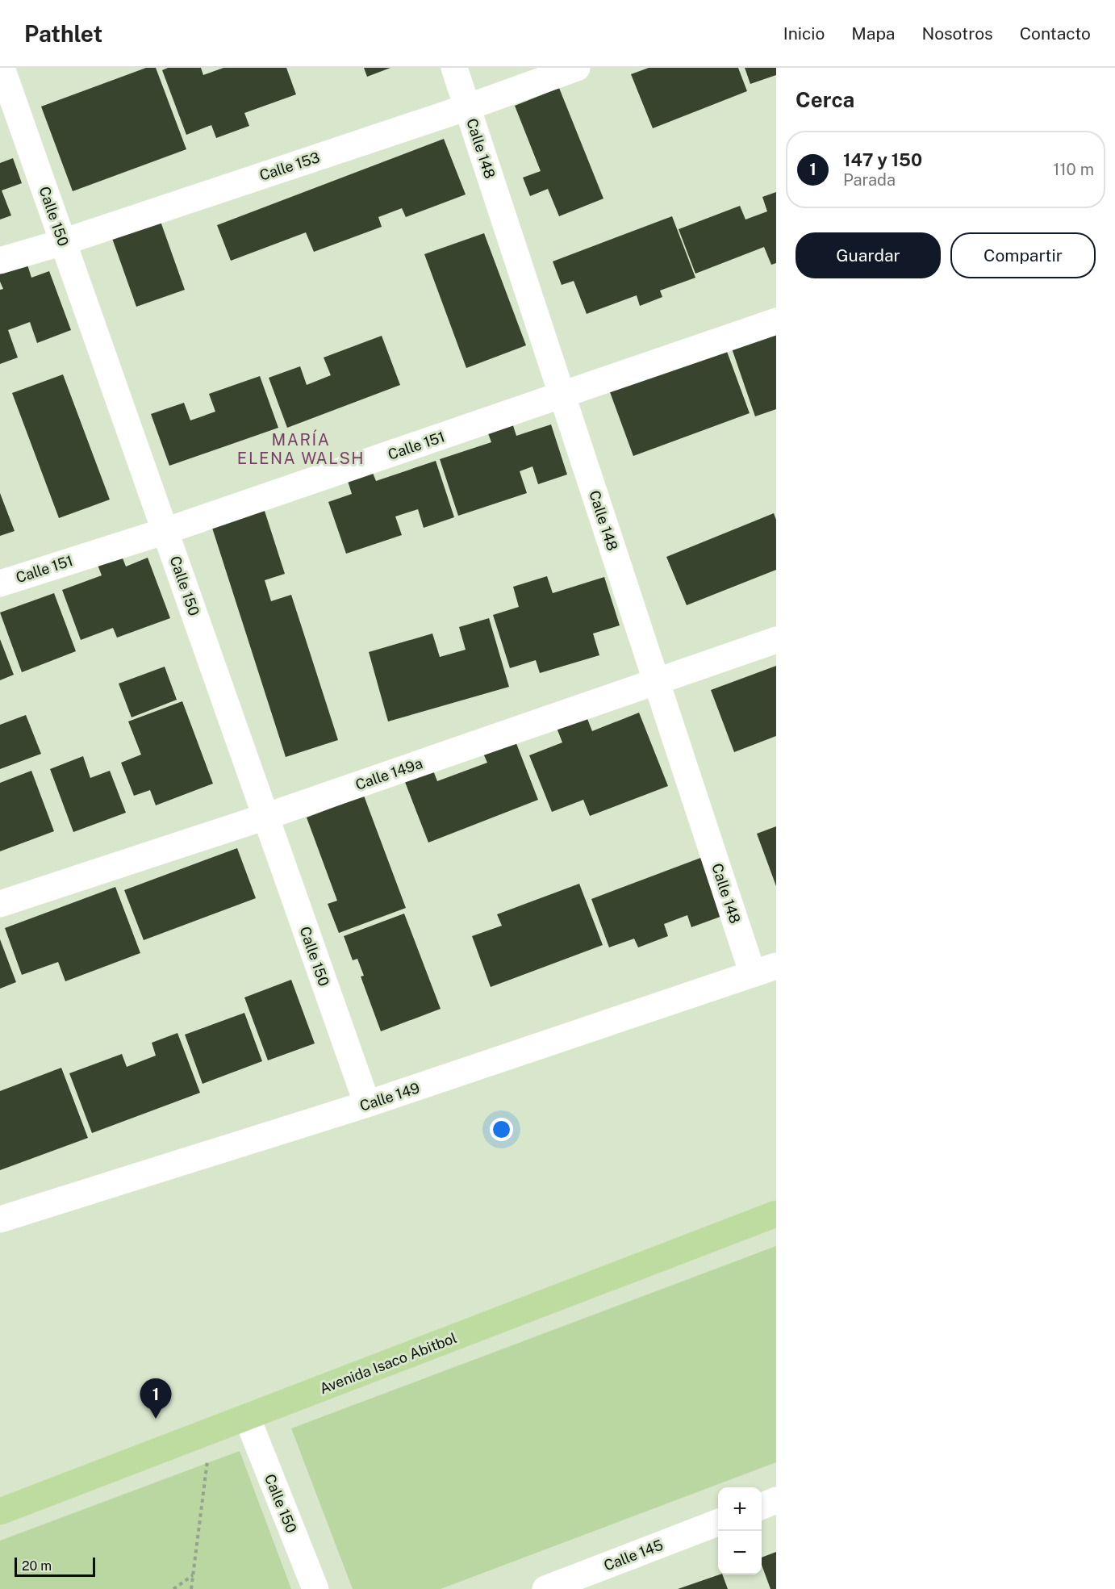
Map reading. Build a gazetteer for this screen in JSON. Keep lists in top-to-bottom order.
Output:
{
  "streets": {
    "main road": ["Avenida Isaco Abitbol"],
    "street": [
      "Calle 148",
      "Calle 153",
      "Calle 150",
      "Calle 151",
      "Calle 149a",
      "Calle 149",
      "Calle 145"
    ]
  },
  "crossings": [
    ["Calle 148", "Calle 153"],
    ["Calle 148", "Calle 151"],
    ["Calle 148", "Calle 149a"],
    ["Calle 148", "Calle 149"],
    ["Calle 153", "Calle 150"],
    ["Calle 150", "Calle 151"],
    ["Calle 150", "Calle 149a"],
    ["Calle 150", "Calle 149"],
    ["Calle 150", "Avenida Isaco Abitbol"]
  ],
  "districts": ["MARÍA ELENA WALSH"],
  "scale_bar": "20 m",
  "page": {
    "header": "Pathlet",
    "nav": [
      "Inicio",
      "Mapa",
      "Nosotros",
      "Contacto"
    ],
    "heading": "Cerca",
    "list": [
      {
        "mark": "1",
        "name": "147 y 150",
        "note": "Parada",
        "value": "110 m"
      }
    ],
    "buttons": ["Guardar", "Compartir"],
    "pins": "1",
    "map_buttons": ["+", "−"],
    "scale": "20 m"
  }
}
